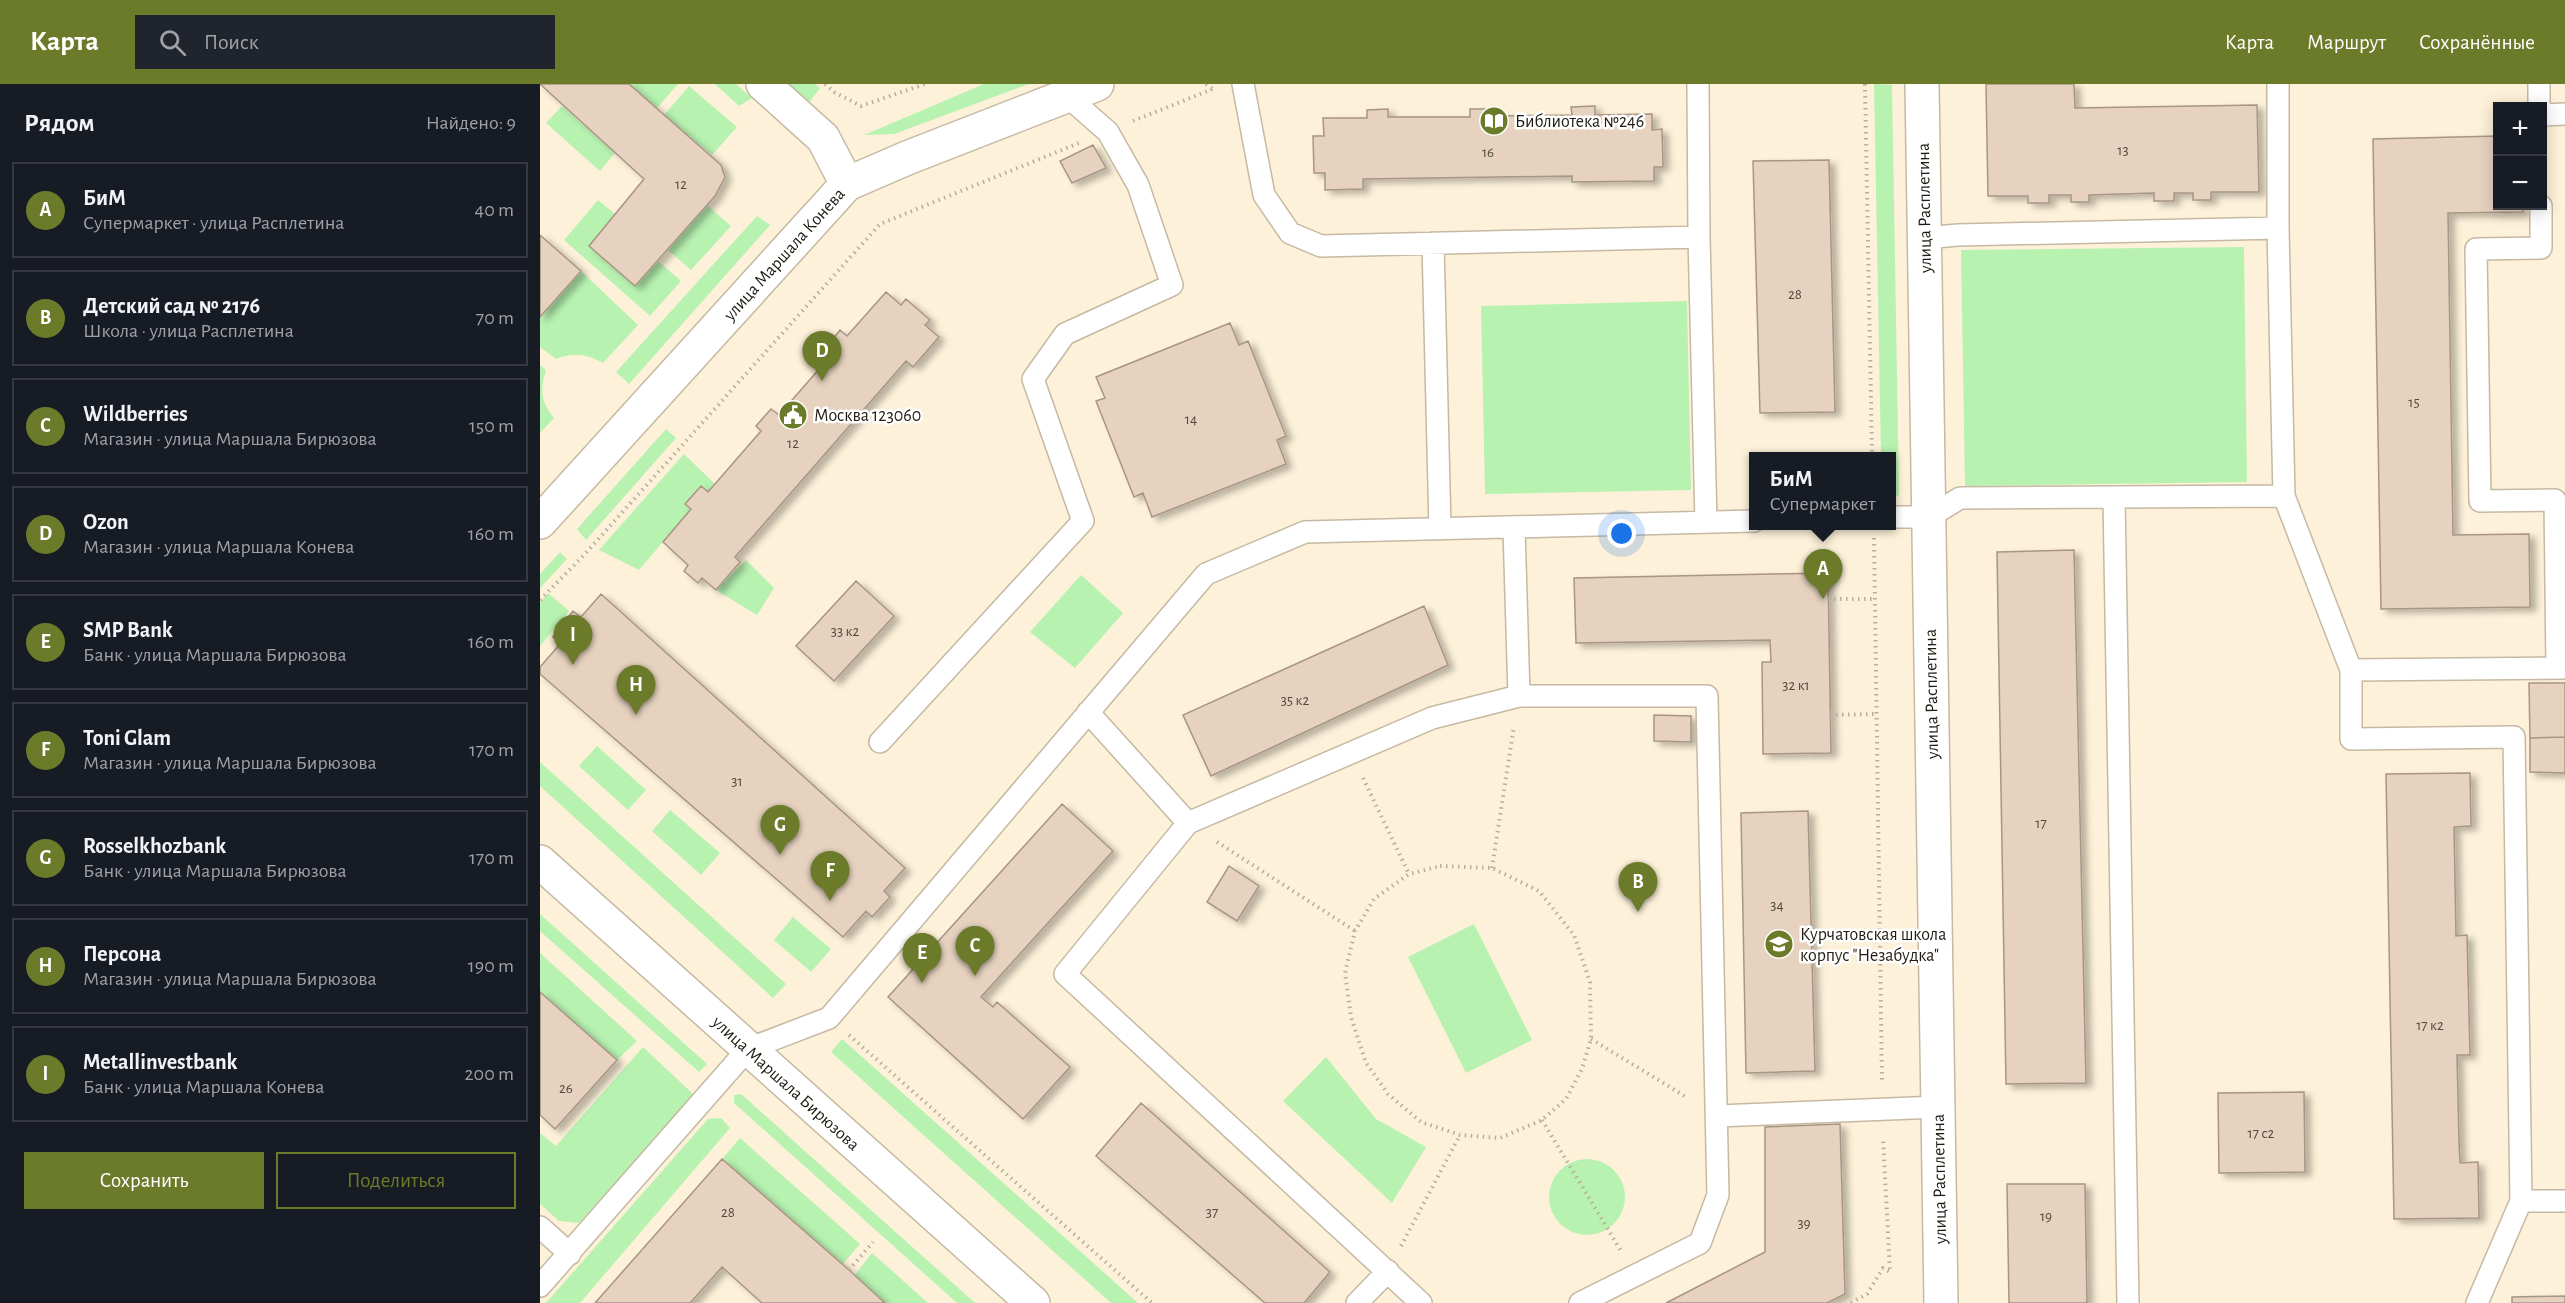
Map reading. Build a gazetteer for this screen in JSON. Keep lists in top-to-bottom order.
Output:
{
  "streets": {
    "street": ["улица Расплетина", "улица Маршала Конева", "улица Маршала Бирюзова"]
  },
  "places": {
    "library": ["Библиотека №246"],
    "public building": ["Москва 123060"],
    "school or university": ["Курчатовская школа корпус \"Незабудка\""]
  },
  "house_numbers": [
    "13",
    "16",
    "12",
    "28",
    "15",
    "14",
    "12",
    "33 к2",
    "32 к1",
    "35 к2",
    "31",
    "17",
    "34",
    "17 к2",
    "26",
    "17 с2",
    "28",
    "37",
    "19",
    "39"
  ],
  "page": {
    "header": "Карта",
    "search": "Поиск",
    "nav": ["Карта", "Маршрут", "Сохранённые"],
    "heading": ["Рядом", "Найдено: 9"],
    "map_buttons": ["+", "−"],
    "list": [
      {
        "mark": "A",
        "name": "БиМ",
        "note": "Супермаркет · улица Расплетина",
        "value": "40 m"
      },
      {
        "mark": "B",
        "name": "Детский сад № 2176",
        "note": "Школа · улица Расплетина",
        "value": "70 m"
      },
      {
        "mark": "C",
        "name": "Wildberries",
        "note": "Магазин · улица Маршала Бирюзова",
        "value": "150 m"
      },
      {
        "mark": "D",
        "name": "Ozon",
        "note": "Магазин · улица Маршала Конева",
        "value": "160 m"
      },
      {
        "mark": "E",
        "name": "SMP Bank",
        "note": "Банк · улица Маршала Бирюзова",
        "value": "160 m"
      },
      {
        "mark": "F",
        "name": "Toni Glam",
        "note": "Магазин · улица Маршала Бирюзова",
        "value": "170 m"
      },
      {
        "mark": "G",
        "name": "Rosselkhozbank",
        "note": "Банк · улица Маршала Бирюзова",
        "value": "170 m"
      },
      {
        "mark": "H",
        "name": "Персона",
        "note": "Магазин · улица Маршала Бирюзова",
        "value": "190 m"
      },
      {
        "mark": "I",
        "name": "Metallinvestbank",
        "note": "Банк · улица Маршала Конева",
        "value": "200 m"
      }
    ],
    "pins": [
      "D",
      "A",
      "I",
      "H",
      "G",
      "F",
      "B",
      "C",
      "E"
    ],
    "popup": ["БиМ", "Супермаркет"],
    "buttons": ["Сохранить", "Поделиться"]
  }
}
